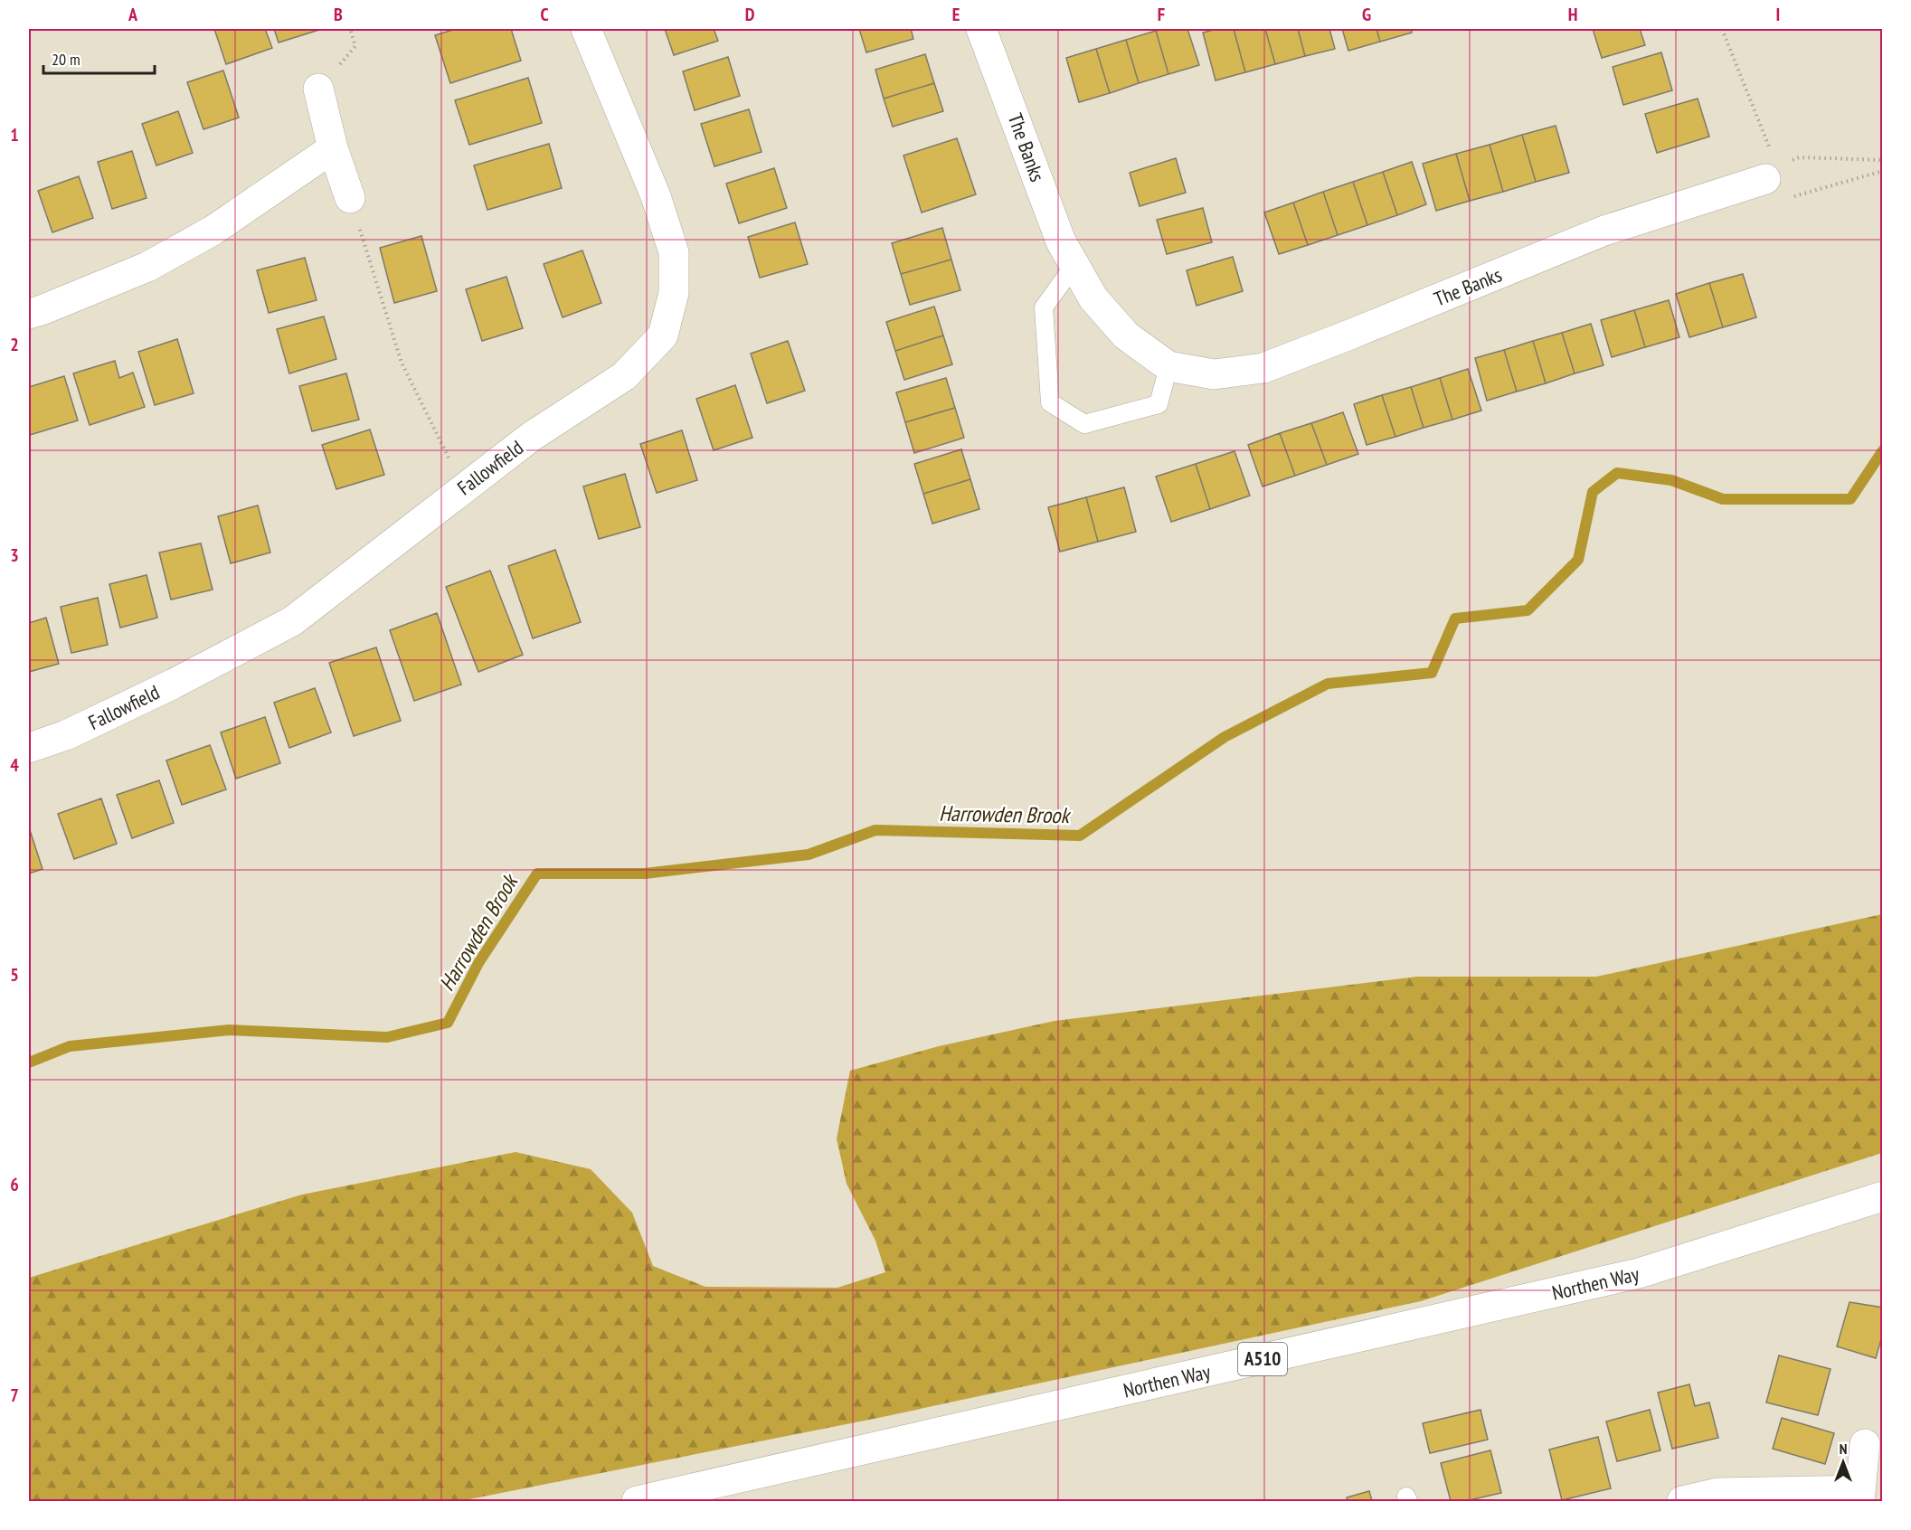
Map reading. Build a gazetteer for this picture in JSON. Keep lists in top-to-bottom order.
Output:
{
  "streets": {
    "street": [
      "The Banks",
      "Fallowfield",
      "Northen Way",
      "A510"
    ]
  },
  "water": ["Harrowden Brook"],
  "scale_bar": "20 m",
  "north": "top",
  "grid": {
    "columns": [
      "A",
      "B",
      "C",
      "D",
      "E",
      "F",
      "G",
      "H",
      "I"
    ],
    "rows": [
      "1",
      "2",
      "3",
      "4",
      "5",
      "6",
      "7"
    ]
  }
}
